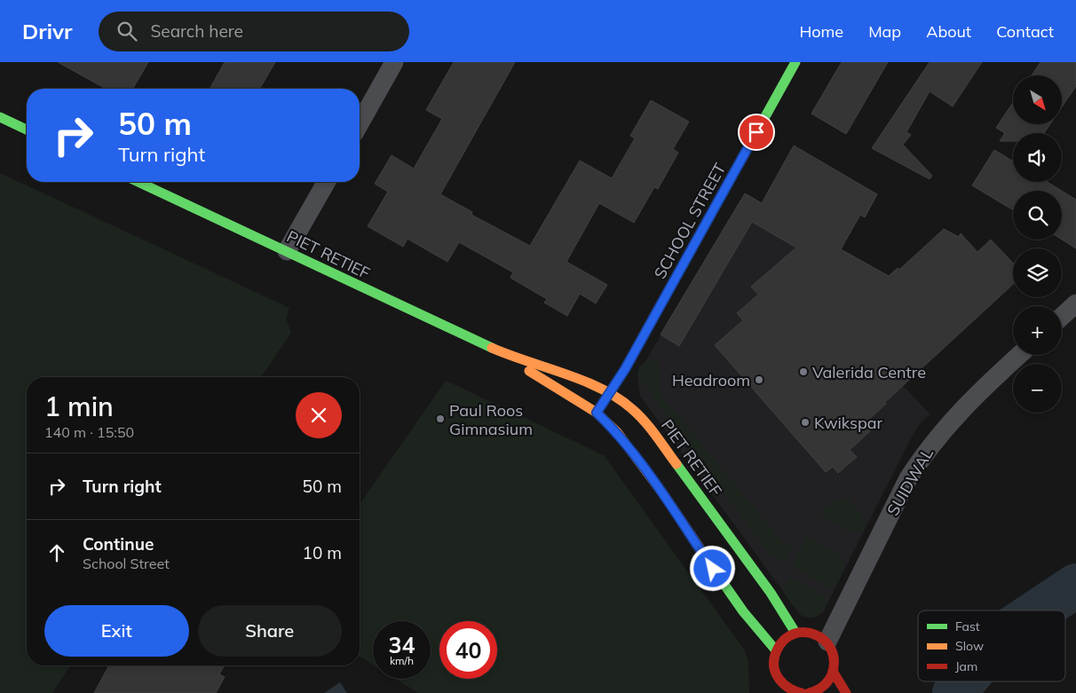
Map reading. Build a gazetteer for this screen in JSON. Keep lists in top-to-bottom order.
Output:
{
  "streets": {
    "street": ["SCHOOL STREET", "PIET RETIEF", "SUIDWAL"]
  },
  "crossings": [
    ["SCHOOL STREET", "PIET RETIEF"]
  ],
  "places": [
    "Valerida Centre",
    "Headroom",
    "Paul Roos Gimnasium",
    "Kwikspar"
  ],
  "legend": ["Fast", "Slow", "Jam"],
  "north": "bottom right",
  "page": {
    "header": "Drivr",
    "search": "Search here",
    "nav": [
      "Home",
      "Map",
      "About",
      "Contact"
    ],
    "map_buttons": ["+", "−"],
    "turn": ["50 m", "Turn right"],
    "heading": ["1 min", "140 m · 15:50"],
    "list": [
      {
        "name": "Turn right",
        "value": "50 m"
      },
      {
        "name": "Continue",
        "note": "School Street",
        "value": "10 m"
      }
    ],
    "buttons": ["Exit", "Share"],
    "speed": "34 km/h",
    "limit": "40"
  }
}
